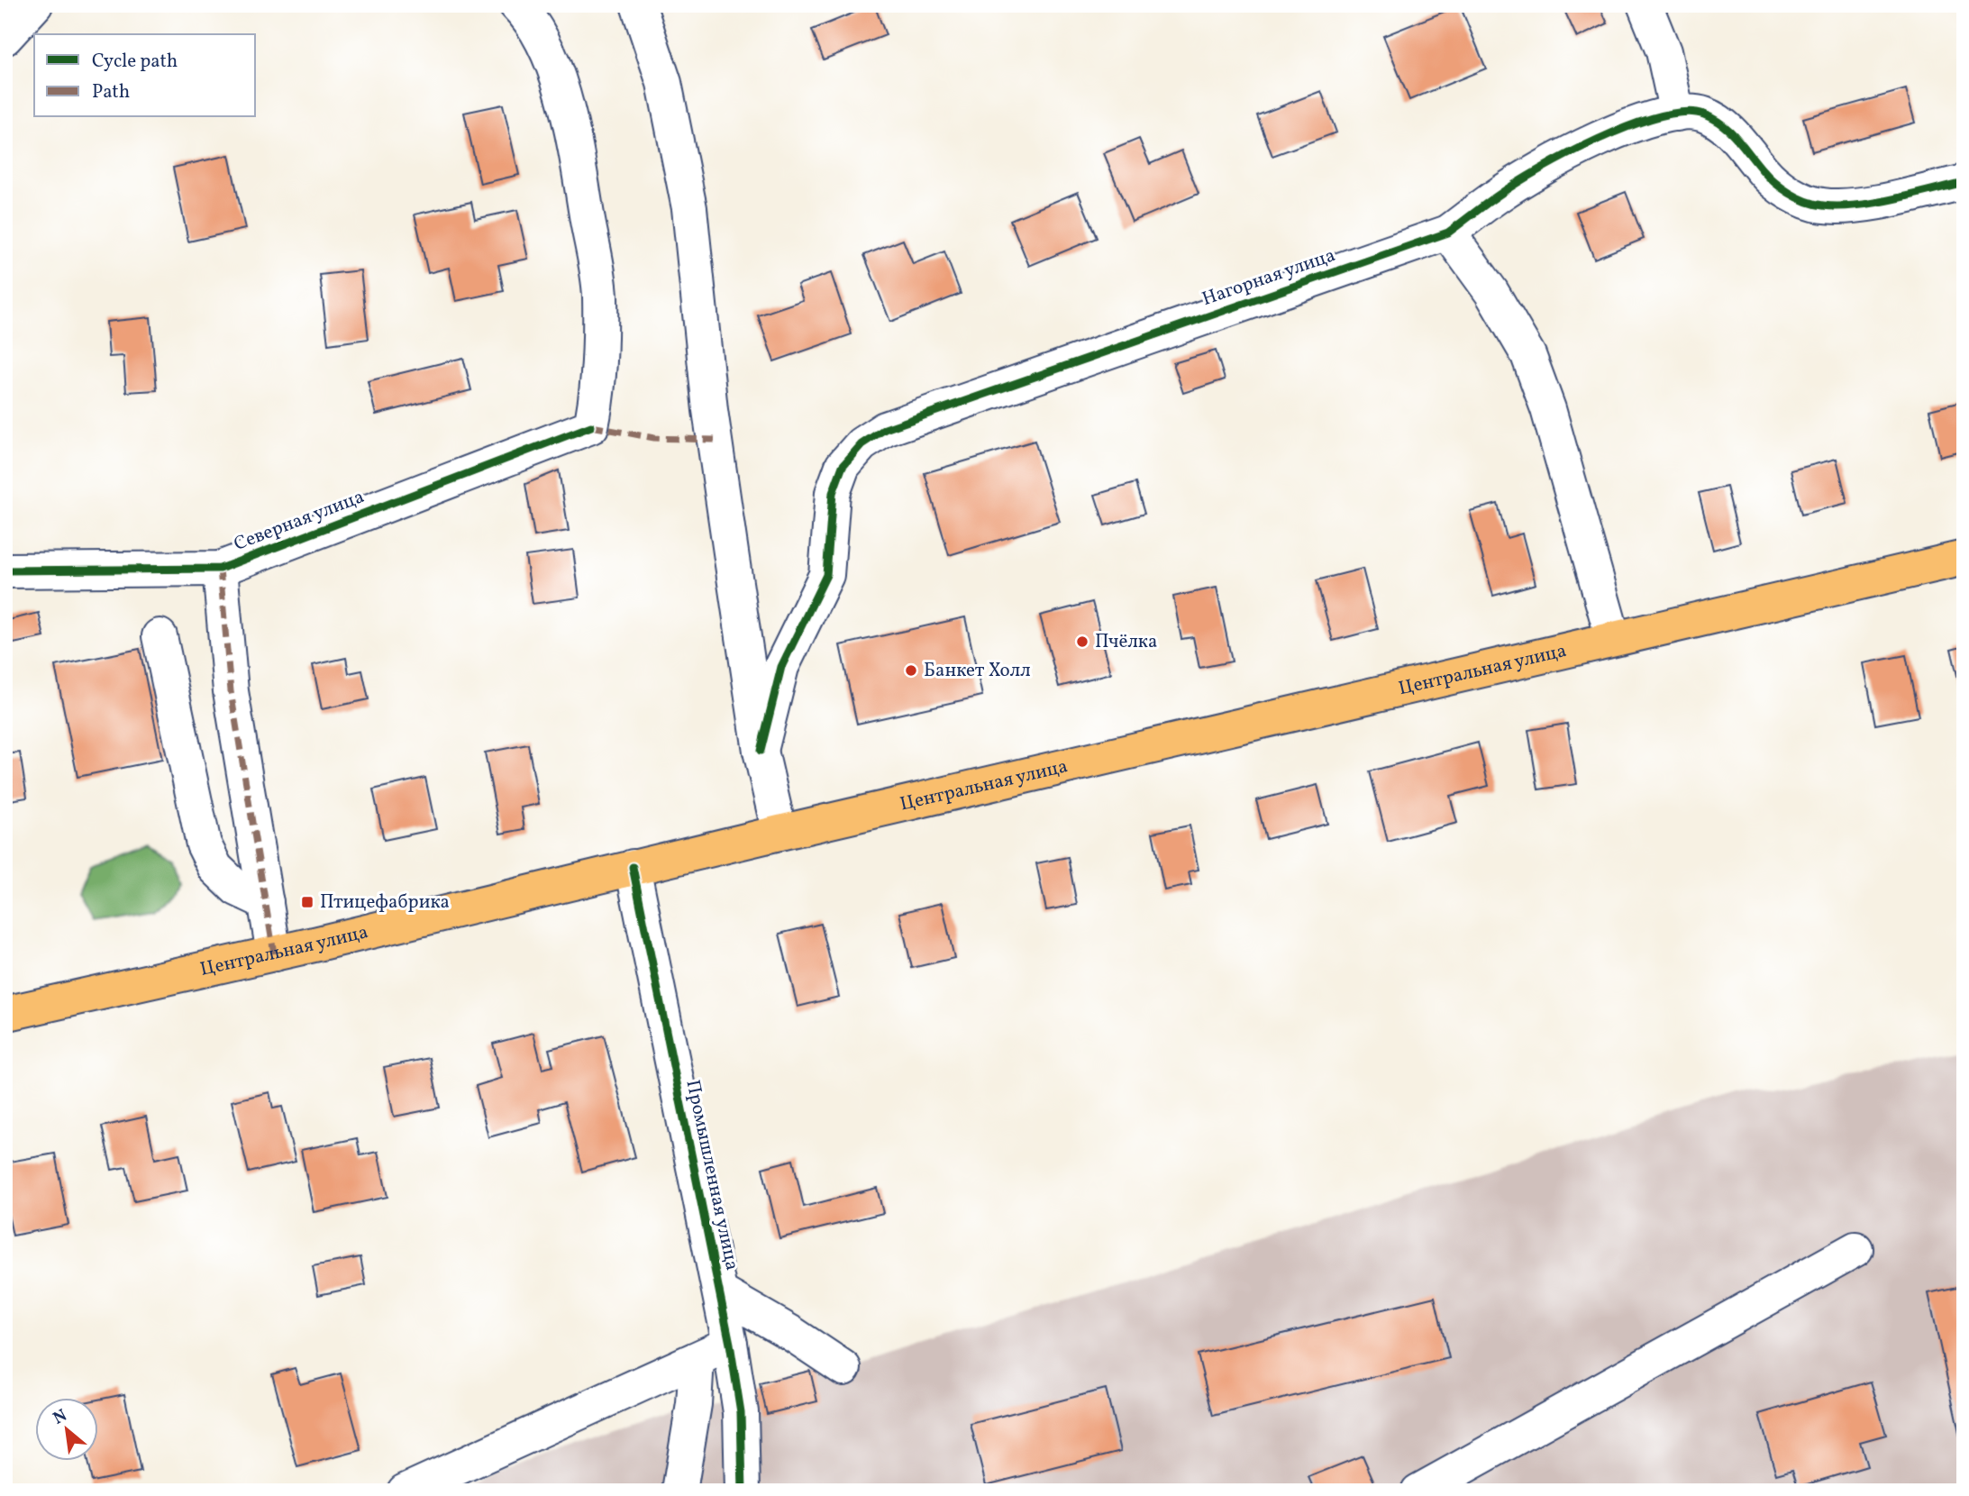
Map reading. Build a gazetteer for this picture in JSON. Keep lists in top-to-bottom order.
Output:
{
  "streets": {
    "main road": ["Центральная улица"],
    "street": ["Нагорная улица", "Северная улица", "Промышленная улица"]
  },
  "crossings": [
    ["Северная улица", "Центральная улица"],
    ["Центральная улица", "Промышленная улица"]
  ],
  "places": {
    "other": ["Пчёлка", "Банкет Холл"],
    "transit": ["Птицефабрика"]
  },
  "legend": ["Cycle path", "Path"],
  "north": "top left"
}
